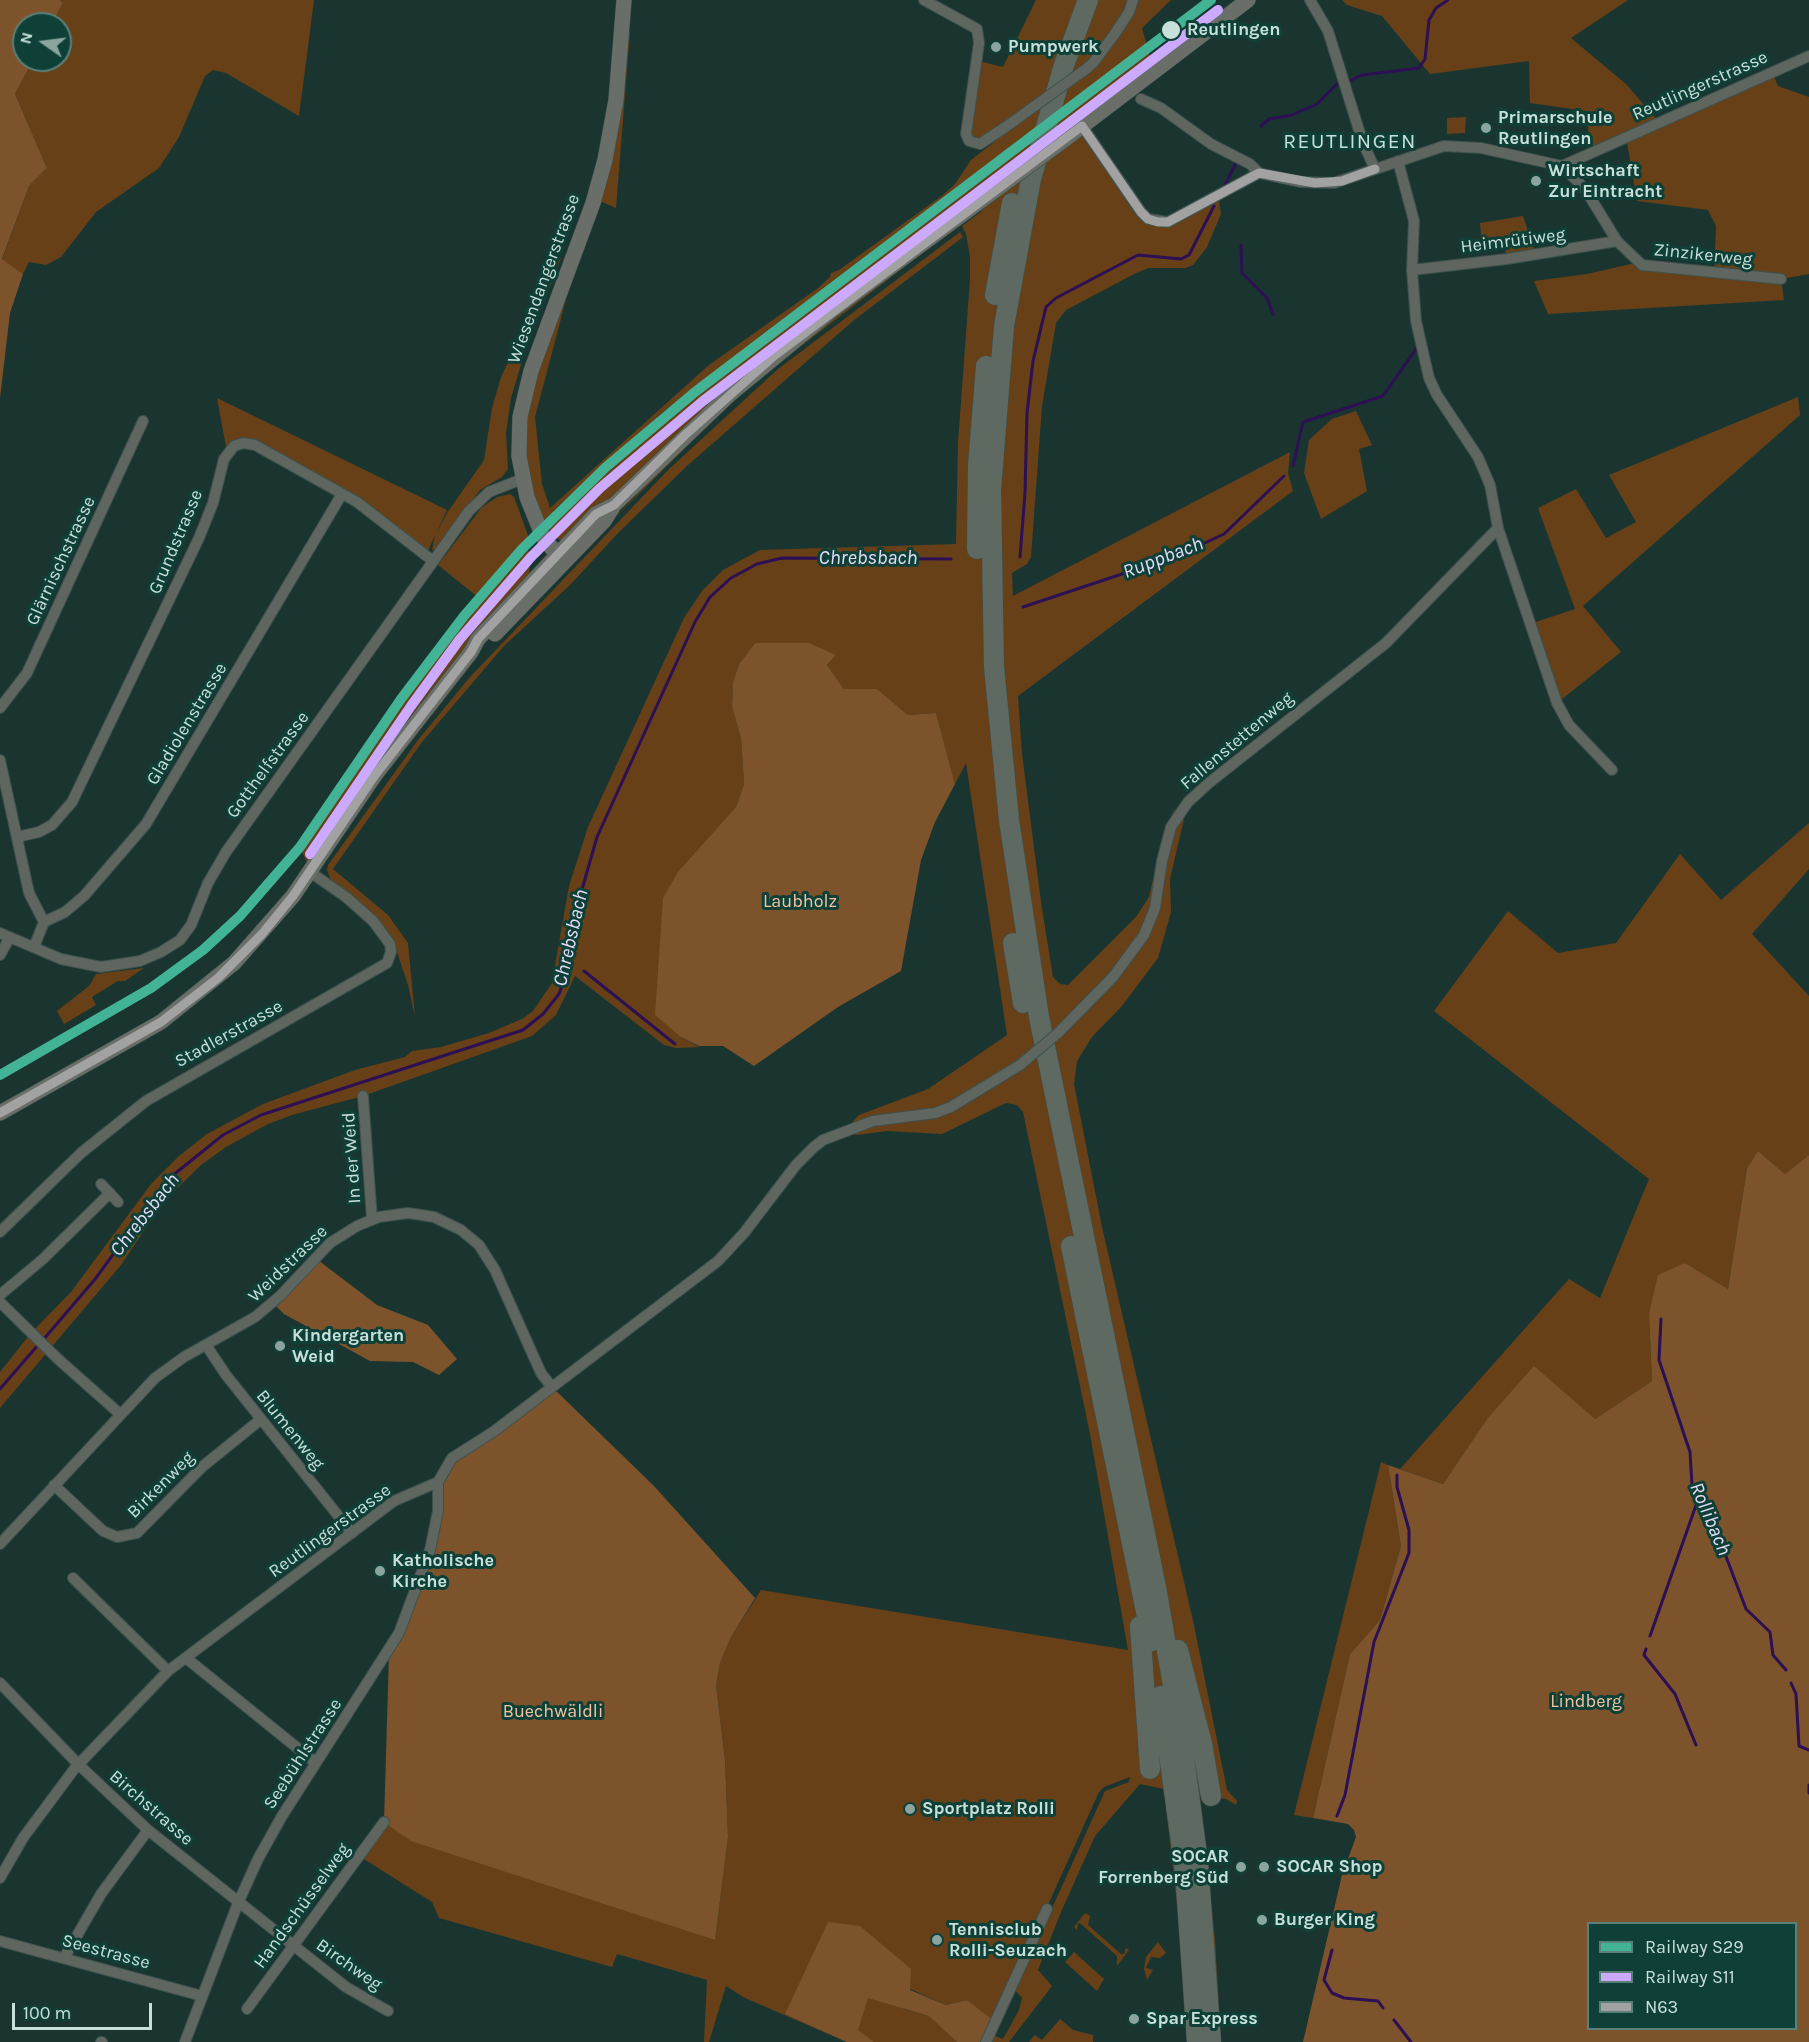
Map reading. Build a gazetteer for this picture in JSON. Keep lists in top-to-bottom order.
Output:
{
  "streets": {
    "main road": ["Wiesendangerstrasse"],
    "street": [
      "Reutlingerstrasse",
      "Heimrütiweg",
      "Zinzikerweg",
      "Grundstrasse",
      "Glärnischstrasse",
      "Gladiolenstrasse",
      "Fallenstettenweg",
      "Gotthelfstrasse",
      "Stadlerstrasse",
      "In der Weid",
      "Weidstrasse",
      "Blumenweg",
      "Birkenweg",
      "Seebühlstrasse",
      "Birchstrasse",
      "Handschüsselweg",
      "Seestrasse",
      "Birchweg"
    ]
  },
  "crossings": [
    ["Reutlingerstrasse", "Zinzikerweg"],
    ["Reutlingerstrasse", "Blumenweg"],
    ["Reutlingerstrasse", "Seebühlstrasse"],
    ["Reutlingerstrasse", "Birchstrasse"],
    ["Heimrütiweg", "Zinzikerweg"],
    ["Wiesendangerstrasse", "Gotthelfstrasse"],
    ["Grundstrasse", "Gladiolenstrasse"],
    ["Grundstrasse", "Gotthelfstrasse"],
    ["Fallenstettenweg", "Weidstrasse"],
    ["In der Weid", "Weidstrasse"],
    ["Weidstrasse", "Blumenweg"],
    ["Weidstrasse", "Birkenweg"],
    ["Blumenweg", "Birkenweg"],
    ["Seebühlstrasse", "Birchstrasse"],
    ["Seebühlstrasse", "Seestrasse"],
    ["Birchstrasse", "Handschüsselweg"],
    ["Birchstrasse", "Birchweg"],
    ["Handschüsselweg", "Birchweg"]
  ],
  "districts": ["REUTLINGEN"],
  "water": ["Chrebsbach", "Ruppbach", "Rollibach"],
  "parks": ["Laubholz", "Lindberg", "Buechwäldli"],
  "places": [
    "Reutlingen",
    "Pumpwerk",
    "Primarschule Reutlingen",
    "Wirtschaft Zur Eintracht",
    "Kindergarten Weid",
    "Katholische Kirche",
    "Sportplatz Rolli",
    "SOCAR Forrenberg Süd",
    "SOCAR Shop",
    "Burger King",
    "Tennisclub Rolli-Seuzach",
    "Spar Express"
  ],
  "lines": ["rail line S29", "rail line S11", "transit line N63"],
  "legend": ["Railway S29", "Railway S11", "N63"],
  "scale_bar": "100 m",
  "north": "left"
}
